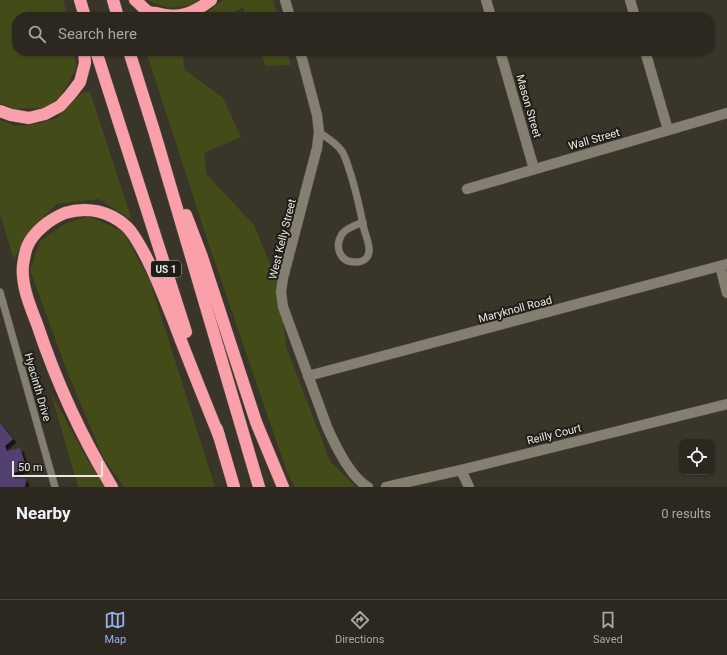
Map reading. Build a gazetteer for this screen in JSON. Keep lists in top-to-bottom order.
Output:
{
  "streets": {
    "highway": ["US 1"],
    "street": [
      "Mason Street",
      "Wall Street",
      "West Kelly Street",
      "Maryknoll Road",
      "Reilly Court"
    ],
    "lane": ["Hyacinth Drive"]
  },
  "crossings": [
    ["Mason Street", "Wall Street"],
    ["West Kelly Street", "Maryknoll Road"]
  ],
  "scale_bar": "50 m",
  "page": {
    "search": "Search here",
    "scale": "50 m",
    "heading": ["Nearby", "0 results"],
    "nav": ["Map", "Directions", "Saved"]
  }
}
